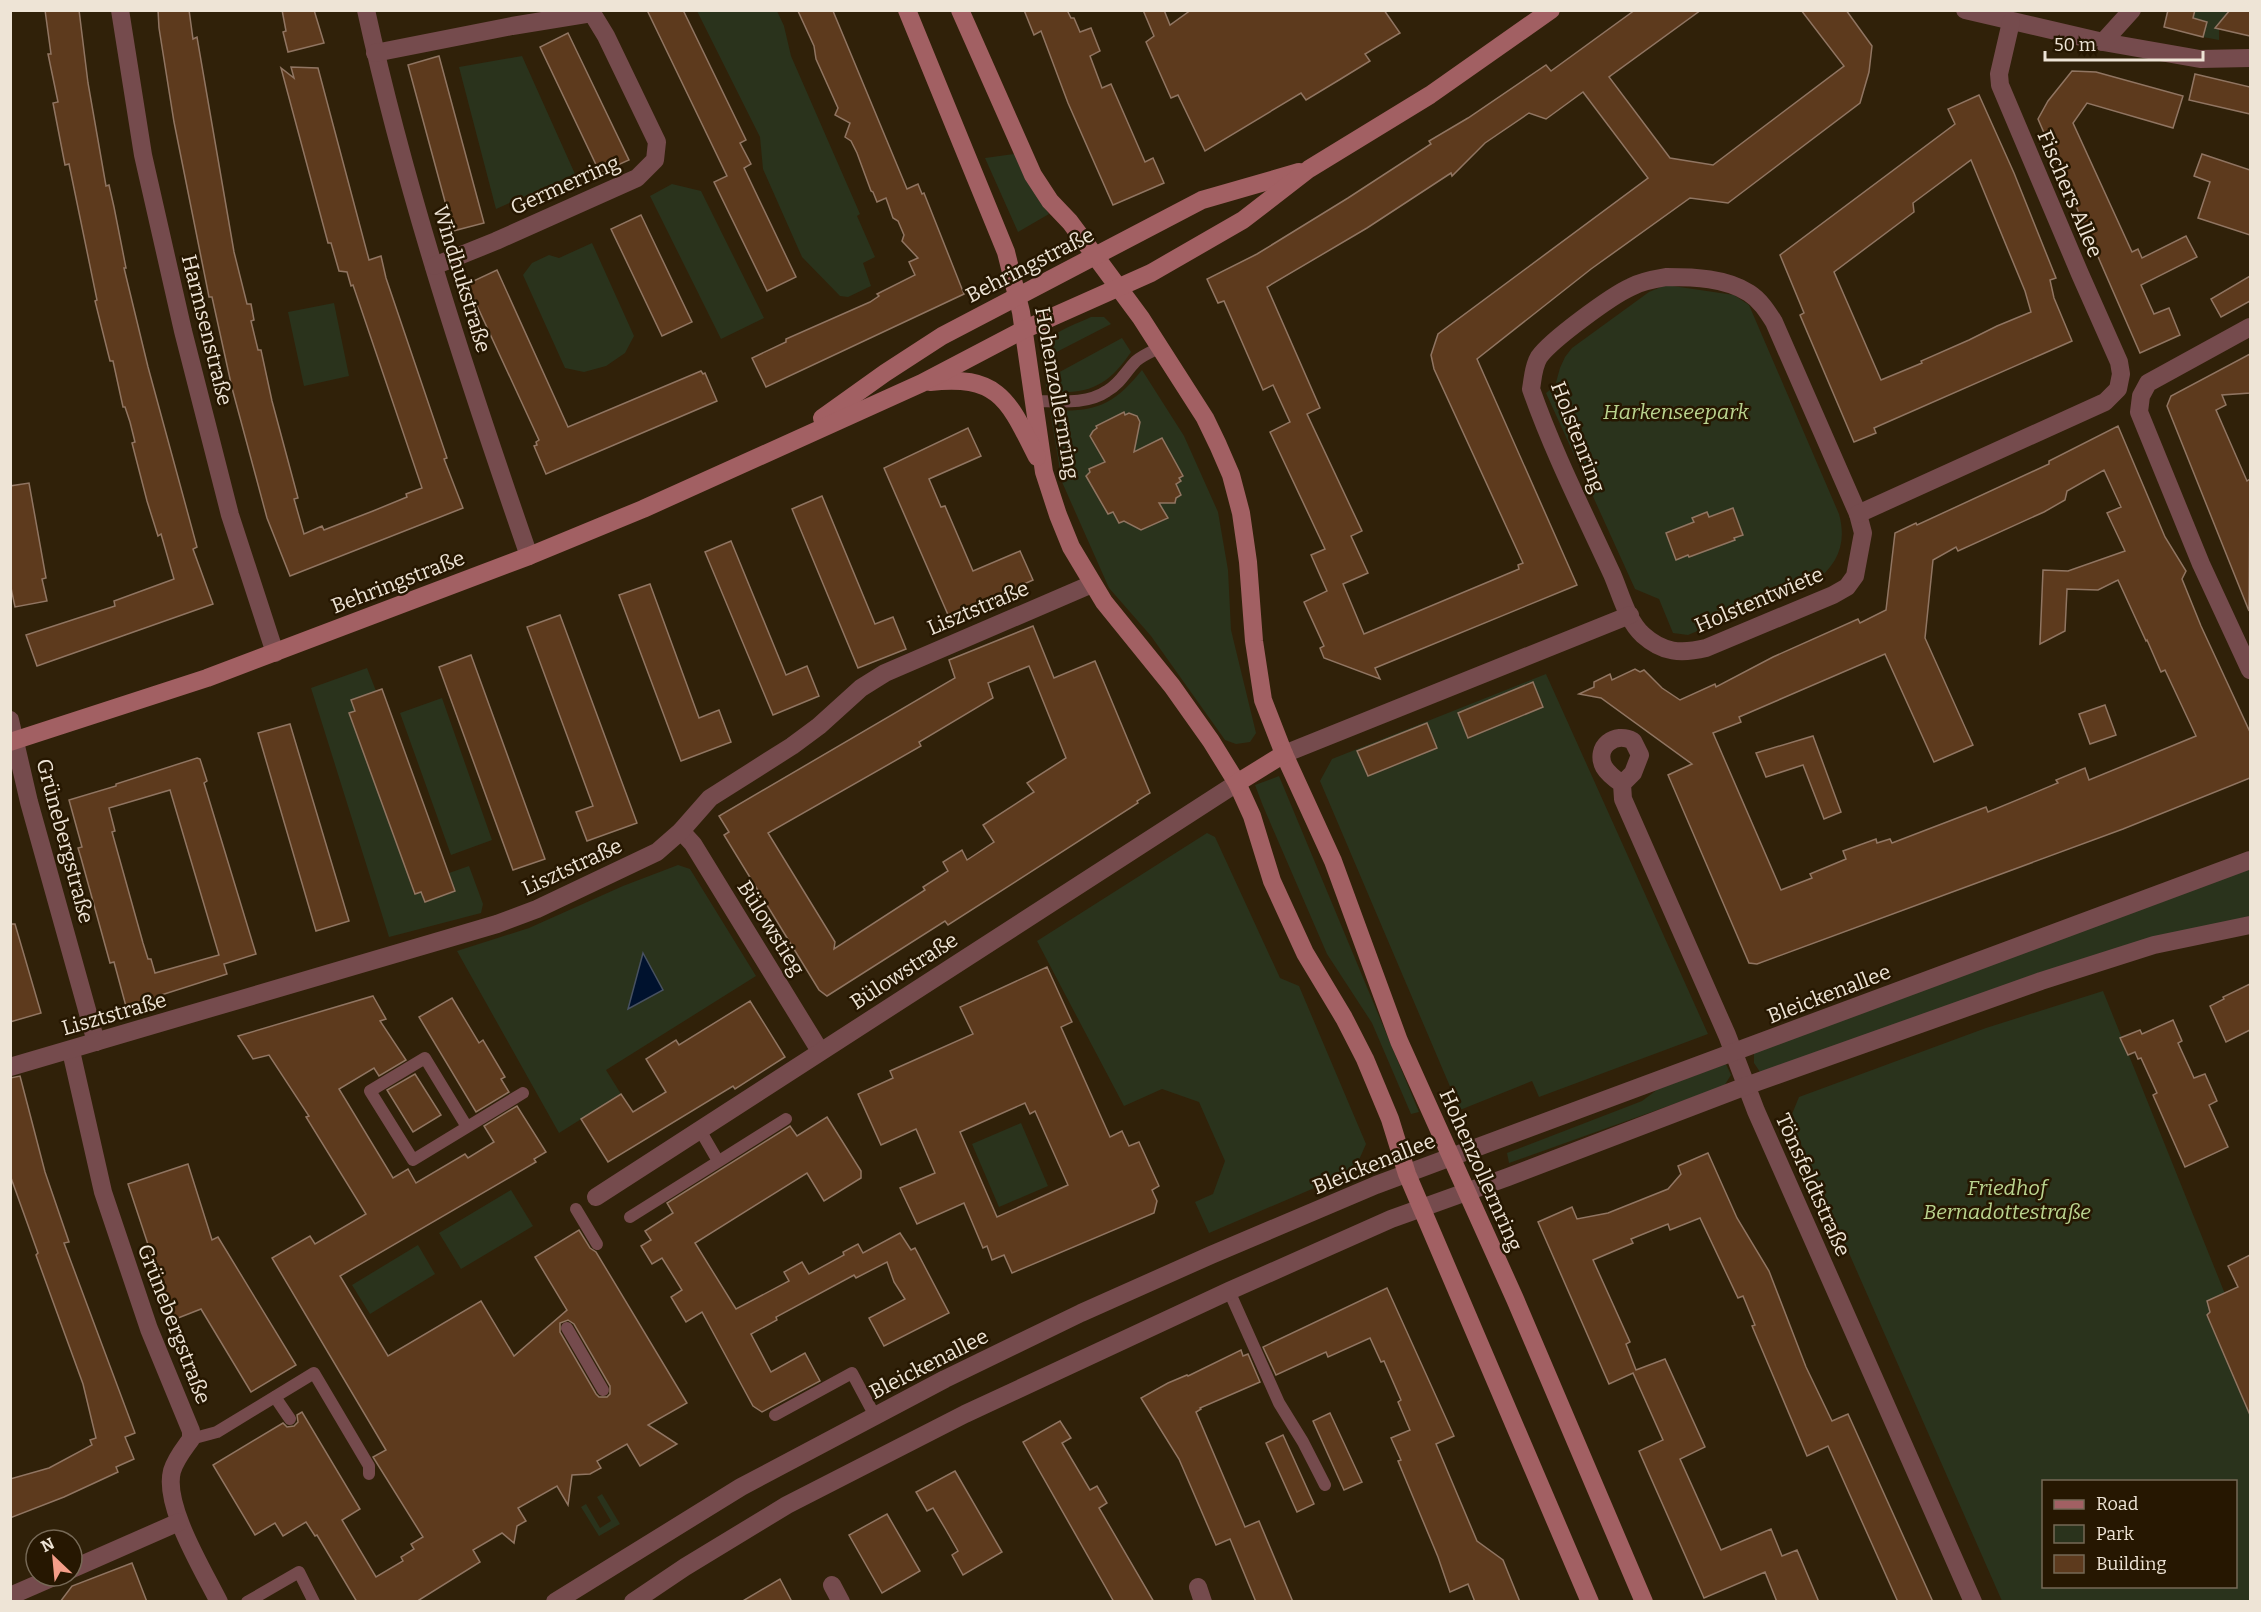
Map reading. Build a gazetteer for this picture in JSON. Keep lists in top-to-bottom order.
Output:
{
  "streets": {
    "main road": ["Behringstraße", "Hohenzollernring"],
    "street": [
      "Germerring",
      "Fischers Allee",
      "Windhukstraße",
      "Harmsenstraße",
      "Holstenring",
      "Holstentwiete",
      "Lisztstraße",
      "Grünebergstraße",
      "Bülowstieg",
      "Bülowstraße",
      "Bleickenallee",
      "Tönsfeldtstraße"
    ]
  },
  "crossings": [
    ["Germerring", "Windhukstraße"],
    ["Fischers Allee", "Holstenring"],
    ["Fischers Allee", "Holstentwiete"],
    ["Behringstraße", "Windhukstraße"],
    ["Behringstraße", "Harmsenstraße"],
    ["Behringstraße", "Hohenzollernring"],
    ["Behringstraße", "Grünebergstraße"],
    ["Hohenzollernring", "Lisztstraße"],
    ["Hohenzollernring", "Bülowstraße"],
    ["Hohenzollernring", "Bleickenallee"],
    ["Holstenring", "Holstentwiete"],
    ["Lisztstraße", "Grünebergstraße"],
    ["Lisztstraße", "Bülowstieg"],
    ["Bülowstieg", "Bülowstraße"],
    ["Bleickenallee", "Tönsfeldtstraße"]
  ],
  "parks": ["Harkenseepark", "Friedhof Bernadottestraße"],
  "legend": ["Road", "Park", "Building"],
  "scale_bar": "50 m",
  "north": "top left"
}
